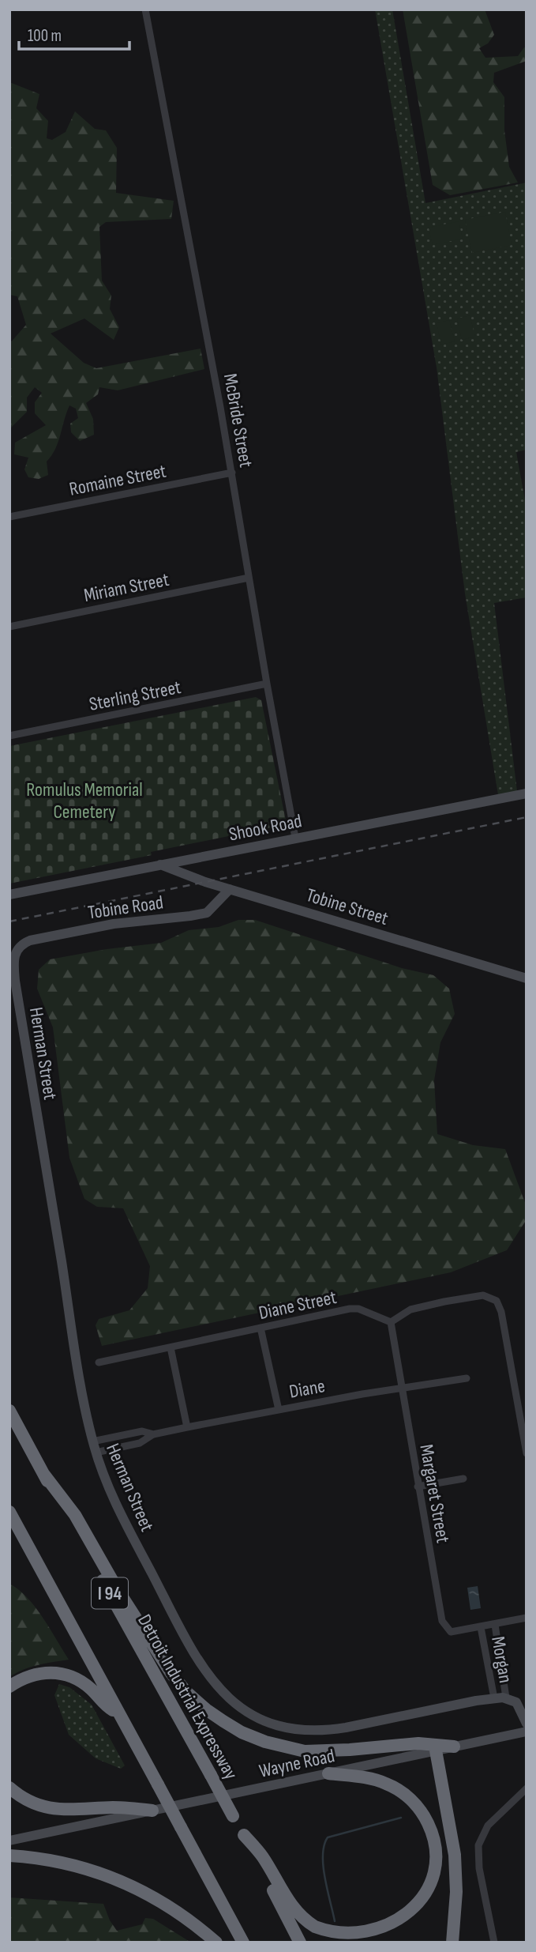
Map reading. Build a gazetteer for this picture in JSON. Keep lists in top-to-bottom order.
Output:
{
  "streets": {
    "highway": ["I 94", "Detroit Industrial Expressway"],
    "street": [
      "McBride Street",
      "Romaine Street",
      "Miriam Street",
      "Sterling Street",
      "Shook Road",
      "Tobine Street",
      "Tobine Road",
      "Herman Street",
      "Diane Street",
      "Diane",
      "Margaret Street",
      "Morgan",
      "Wayne Road"
    ]
  },
  "crossings": [
    ["McBride Street", "Romaine Street"],
    ["McBride Street", "Miriam Street"],
    ["McBride Street", "Sterling Street"],
    ["McBride Street", "Shook Road"],
    ["Shook Road", "Tobine Street"],
    ["Tobine Street", "Tobine Road"],
    ["Tobine Road", "Herman Street"],
    ["Herman Street", "Diane"],
    ["Herman Street", "Morgan"],
    ["Diane Street", "Margaret Street"],
    ["Diane", "Margaret Street"],
    ["Margaret Street", "Morgan"]
  ],
  "parks": ["Romulus Memorial Cemetery"],
  "scale_bar": "100 m"
}
